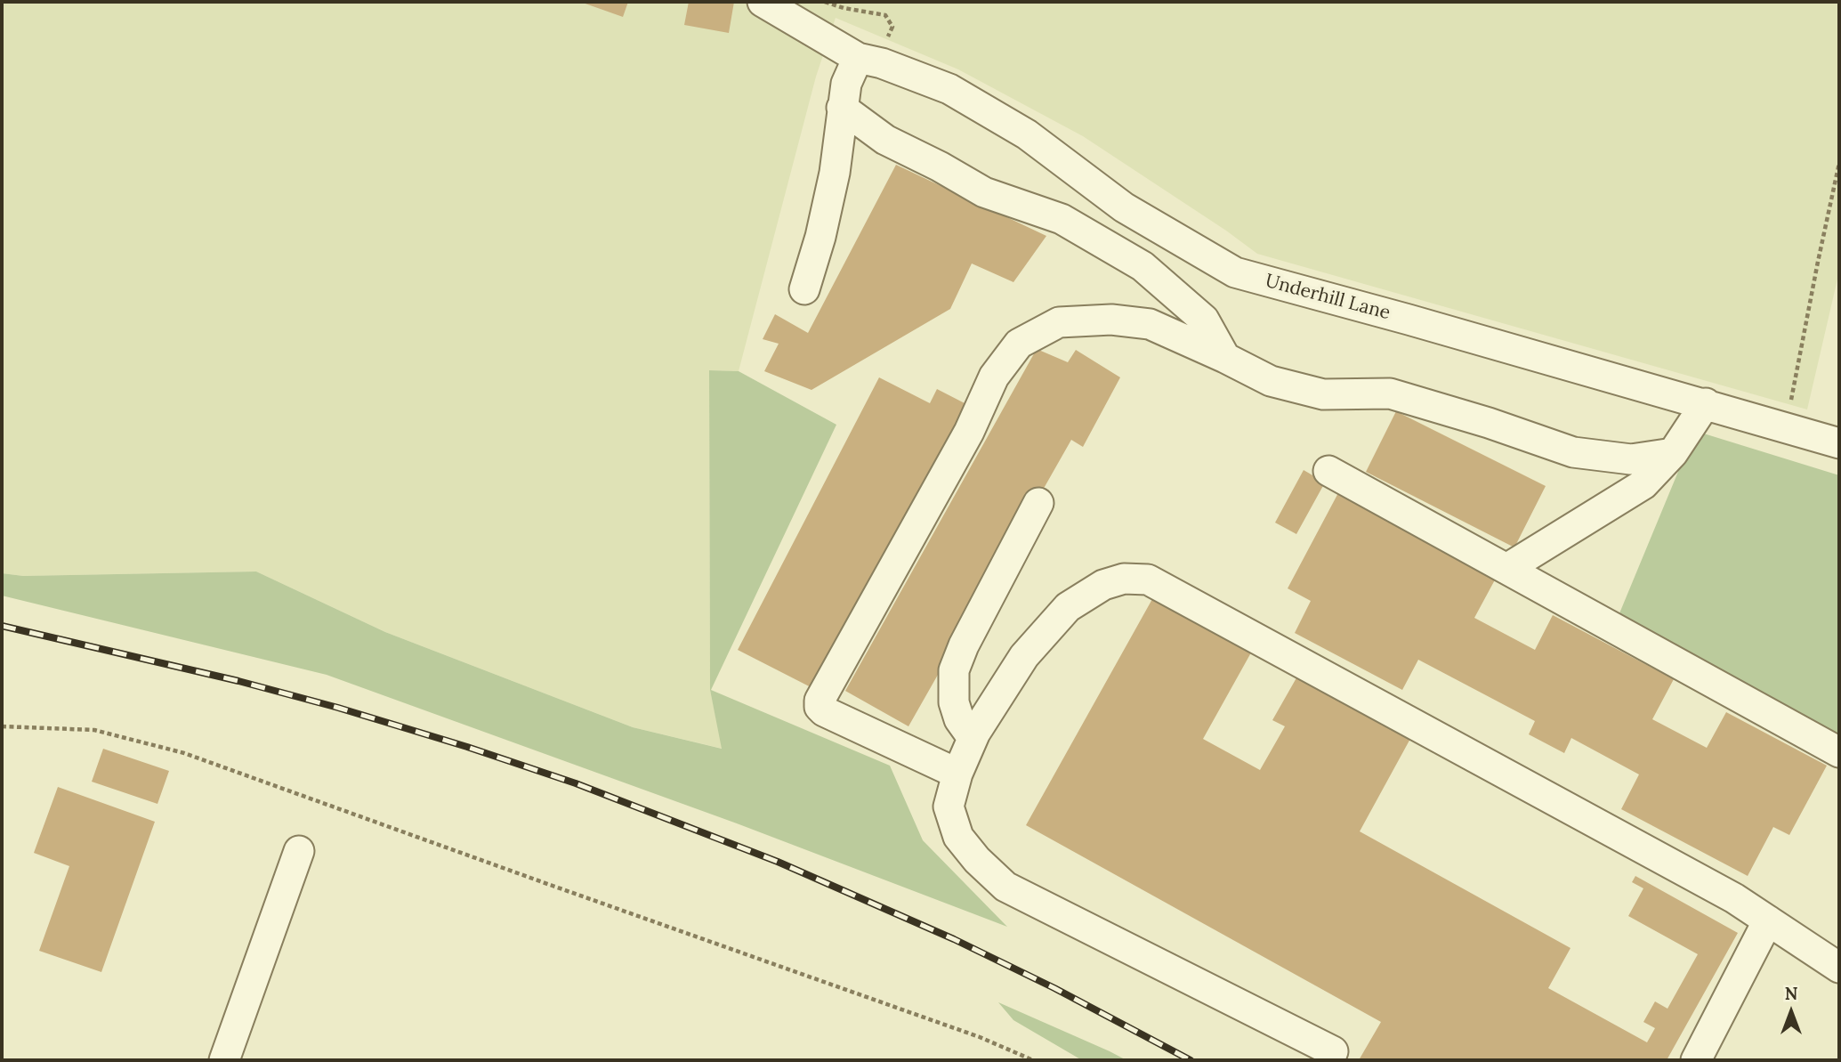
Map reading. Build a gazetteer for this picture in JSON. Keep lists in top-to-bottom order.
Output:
{
  "streets": {
    "street": ["Underhill Lane"]
  },
  "north": "top"
}
